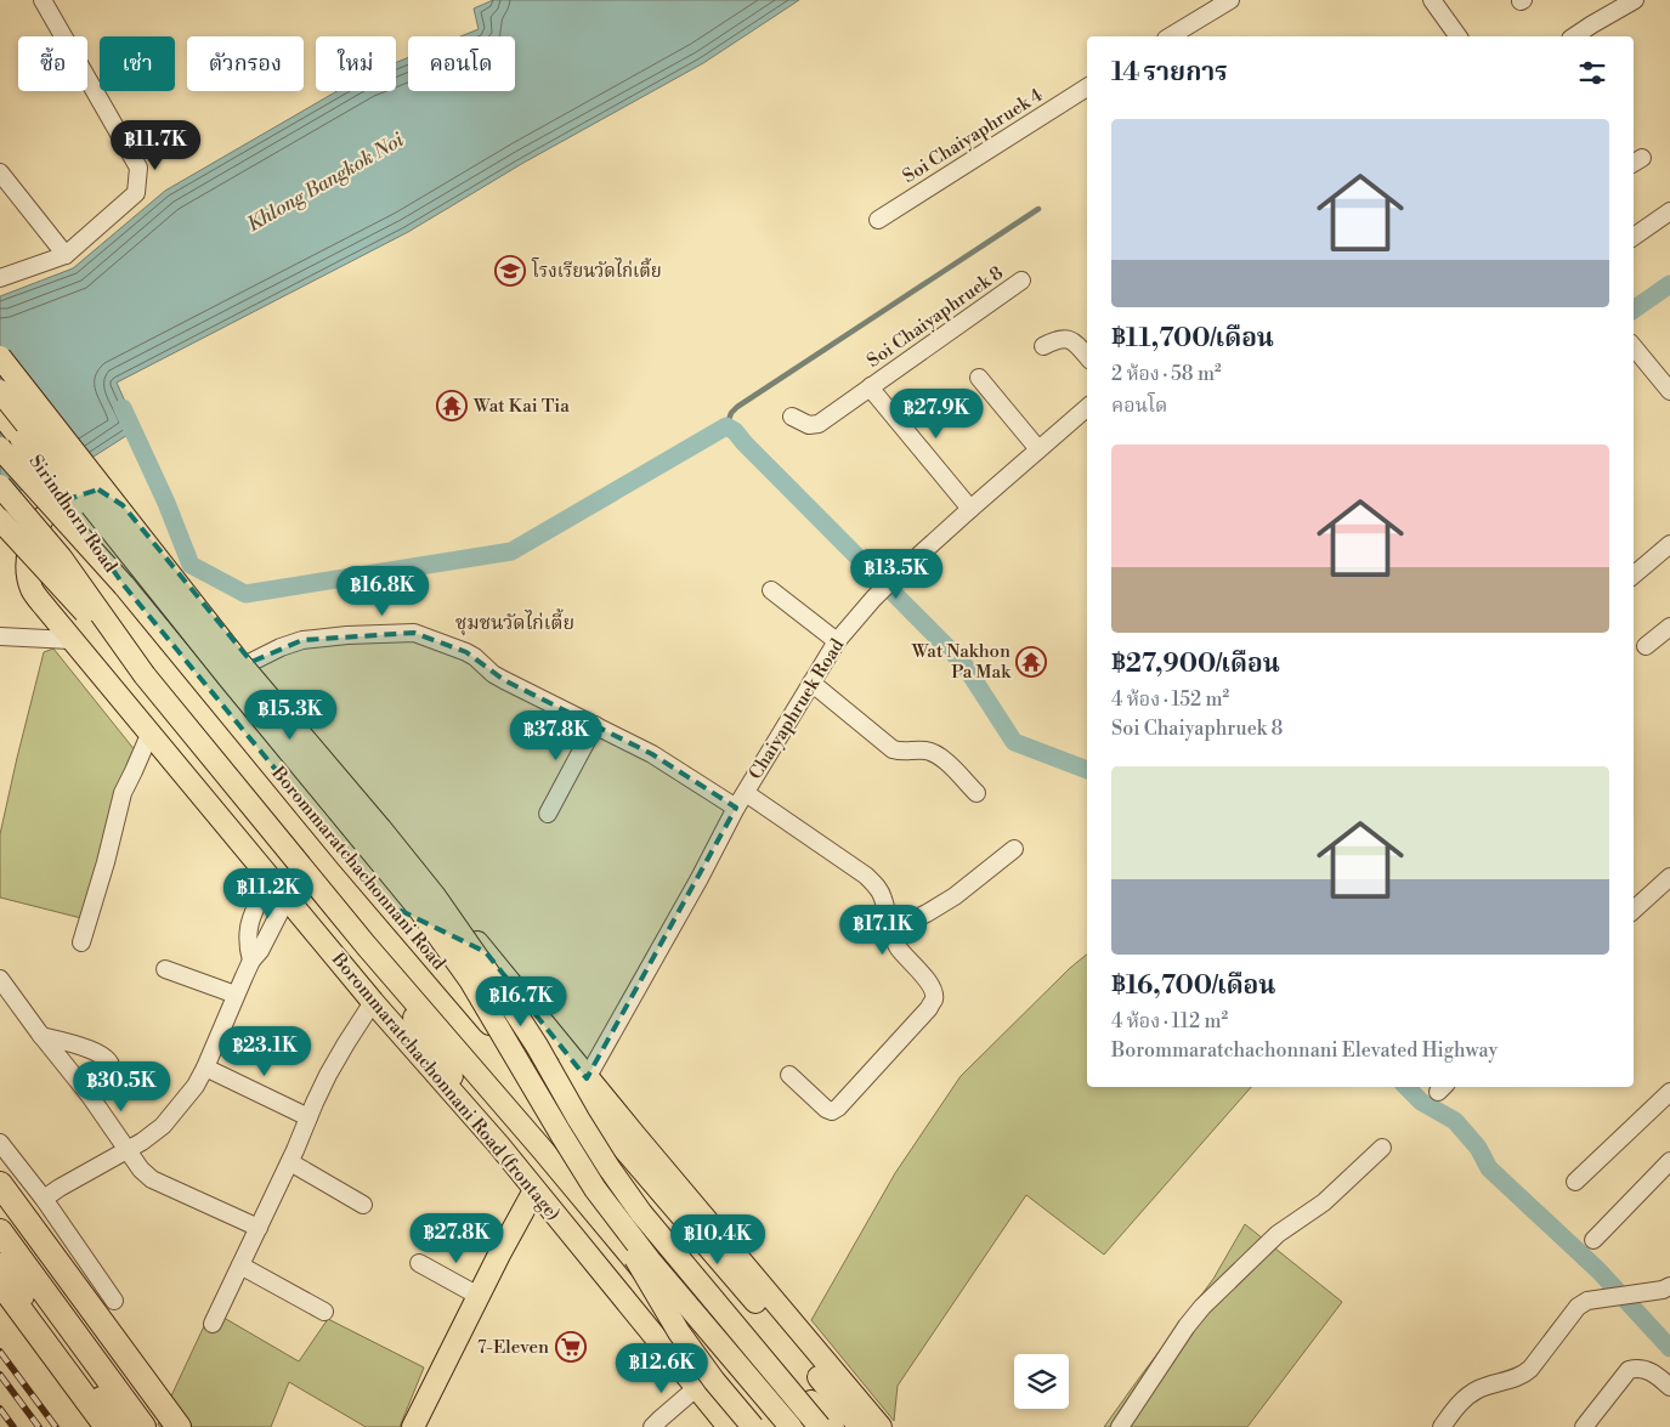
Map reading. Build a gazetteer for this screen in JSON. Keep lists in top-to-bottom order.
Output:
{
  "streets": {
    "main road": ["Sirindhorn Road", "Borommaratchachonnani Road", "Borommaratchachonnani Road (frontage)"],
    "street": ["Soi Chaiyaphruek 4", "Soi Chaiyaphruek 8", "Chaiyaphruek Road"]
  },
  "crossings": [
    ["Soi Chaiyaphruek 8", "Chaiyaphruek Road"],
    ["Sirindhorn Road", "Borommaratchachonnani Road"]
  ],
  "districts": ["ชุมชนวัดไก่เตี้ย"],
  "water": ["Khlong Bangkok Noi"],
  "places": {
    "school or university": ["โรงเรียนวัดไก่เตี้ย"],
    "temple": ["Wat Kai Tia", "Wat Nakhon Pa Mak"],
    "supermarket": ["7-Eleven"]
  },
  "page": {
    "chip": [
      "ซื้อ",
      "เช่า",
      "ตัวกรอง",
      "ใหม่",
      "คอนโด"
    ],
    "heading": "14 รายการ",
    "list": [
      {
        "name": "฿11,700/เดือน",
        "note": "2 ห้อง · 58 m² · คอนโด"
      },
      {
        "name": "฿27,900/เดือน",
        "note": "4 ห้อง · 152 m² · Soi Chaiyaphruek 8"
      },
      {
        "name": "฿16,700/เดือน",
        "note": "4 ห้อง · 112 m² · Borommaratchachonnani Elevated Highway"
      }
    ],
    "price": [
      "฿11.7K",
      "฿27.9K",
      "฿13.5K",
      "฿16.8K",
      "฿15.3K",
      "฿37.8K",
      "฿11.2K",
      "฿17.1K",
      "฿16.7K",
      "฿23.1K",
      "฿30.5K",
      "฿27.8K",
      "฿10.4K",
      "฿12.6K"
    ]
  }
}
